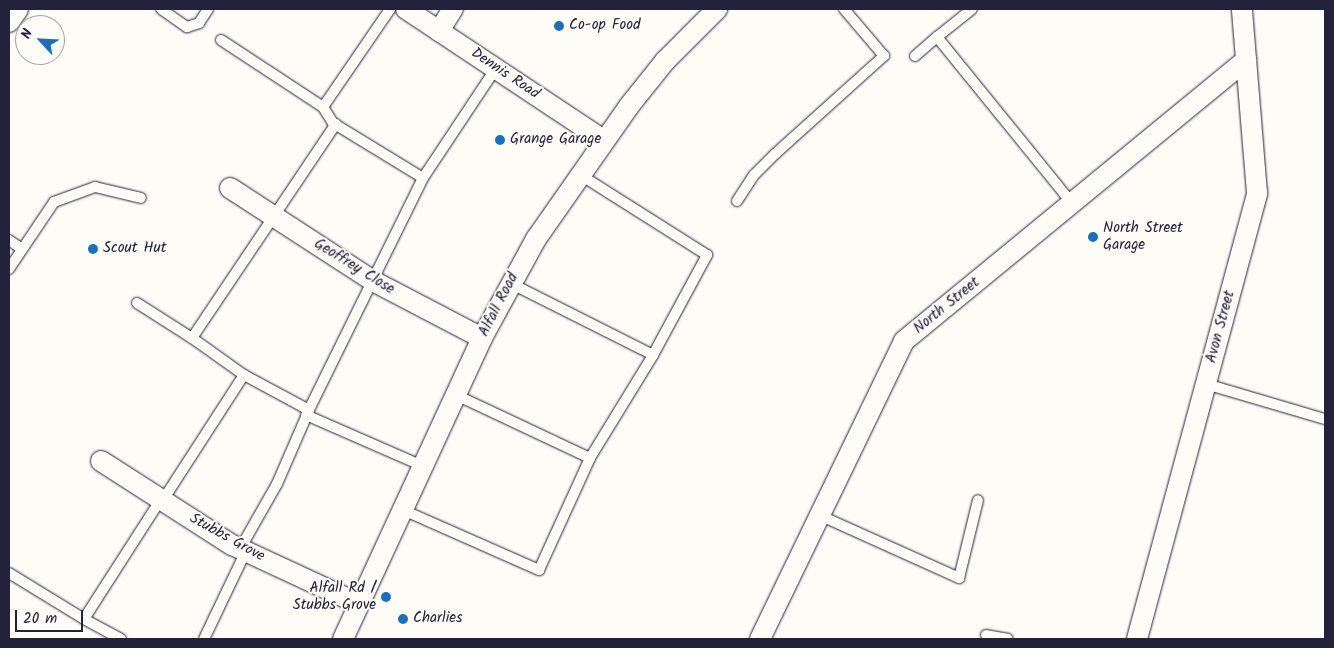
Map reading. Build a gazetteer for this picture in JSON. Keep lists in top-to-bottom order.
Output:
{
  "streets": {
    "street": [
      "Dennis Road",
      "Geoffrey Close",
      "Alfall Road",
      "North Street",
      "Avon Street",
      "Stubbs Grove"
    ]
  },
  "crossings": [
    ["Dennis Road", "Alfall Road"],
    ["Geoffrey Close", "Alfall Road"],
    ["Alfall Road", "Stubbs Grove"],
    ["North Street", "Avon Street"]
  ],
  "places": [
    "Co-op Food",
    "Grange Garage",
    "North Street Garage",
    "Scout Hut",
    "Alfall Rd / Stubbs Grove",
    "Charlies"
  ],
  "scale_bar": "20 m",
  "north": "top left"
}
